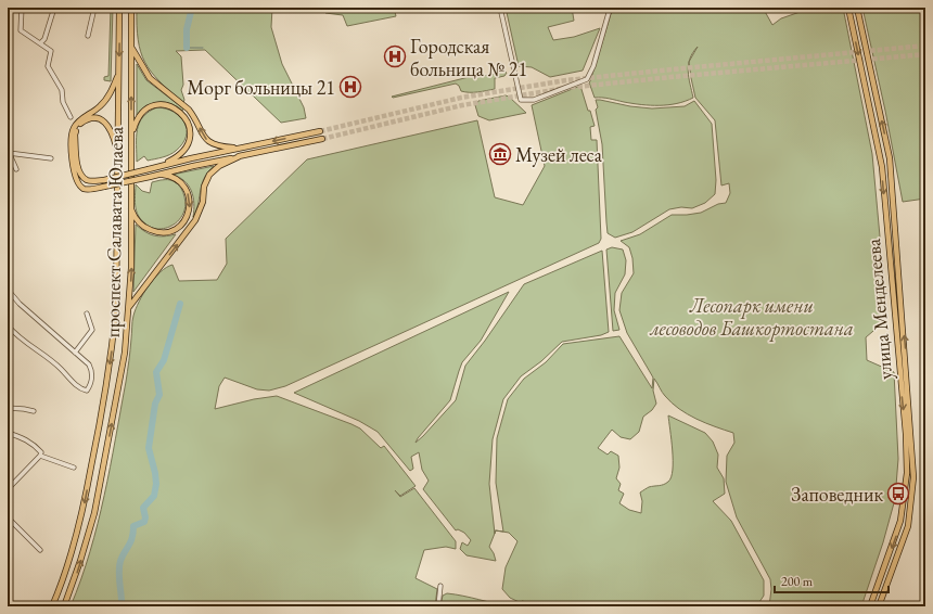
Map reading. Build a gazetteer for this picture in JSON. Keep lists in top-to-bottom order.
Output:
{
  "streets": {
    "main road": ["проспект Салавата Юлаева", "улица Менделеева"]
  },
  "parks": ["Лесопарк имени лесоводов Башкортостана"],
  "places": {
    "hospital": ["Городская больница № 21", "Морг больницы 21"],
    "museum": ["Музей леса"],
    "bus stop": ["Заповедник"]
  },
  "scale_bar": "200 m"
}
